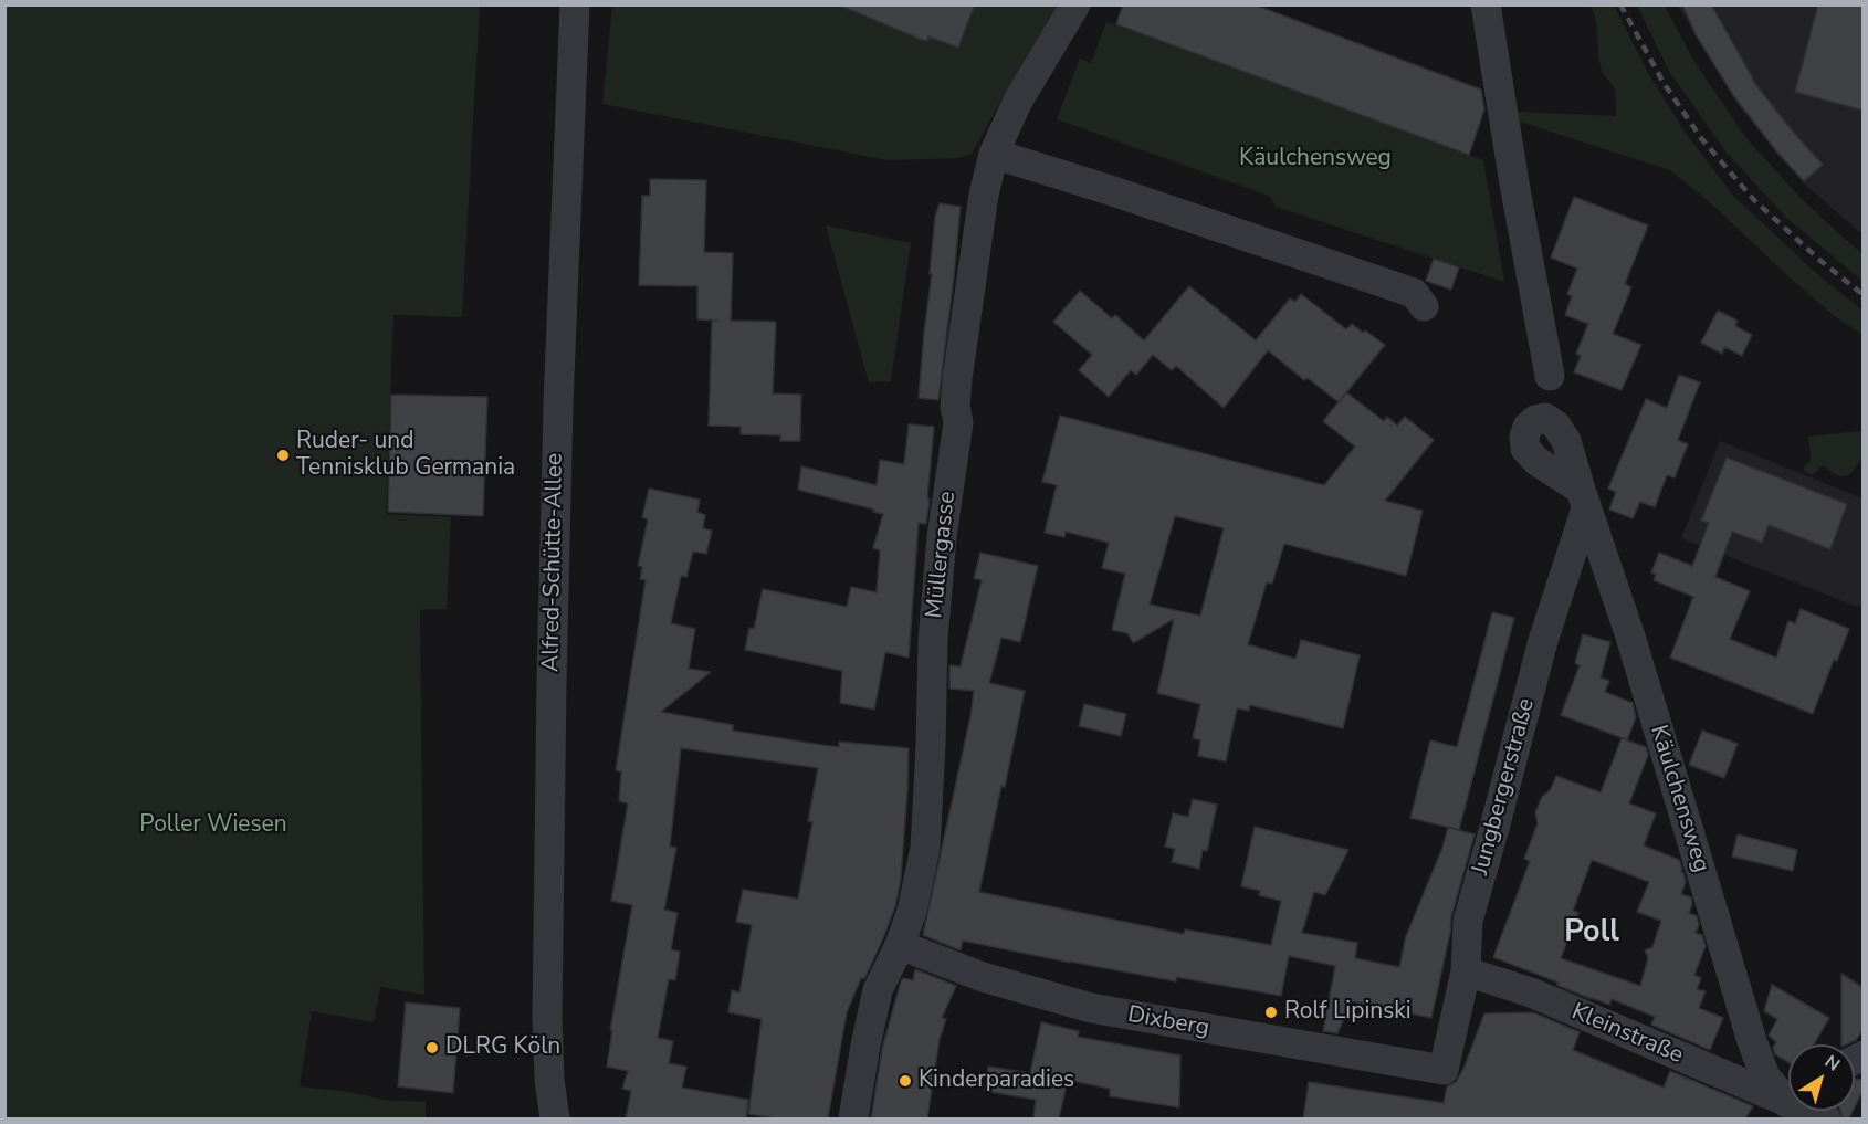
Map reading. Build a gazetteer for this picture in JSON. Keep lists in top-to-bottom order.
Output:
{
  "streets": {
    "street": [
      "Müllergasse",
      "Alfred-Schütte-Allee",
      "Jungbergerstraße",
      "Käulchensweg",
      "Dixberg",
      "Kleinstraße"
    ]
  },
  "crossings": [
    ["Müllergasse", "Dixberg"],
    ["Jungbergerstraße", "Käulchensweg"],
    ["Jungbergerstraße", "Dixberg"],
    ["Jungbergerstraße", "Kleinstraße"],
    ["Käulchensweg", "Kleinstraße"]
  ],
  "districts": ["Poll"],
  "parks": ["Käulchensweg", "Poller Wiesen"],
  "places": [
    "Ruder- und Tennisklub Germania",
    "Rolf Lipinski",
    "DLRG Köln",
    "Kinderparadies"
  ],
  "north": "top right"
}
